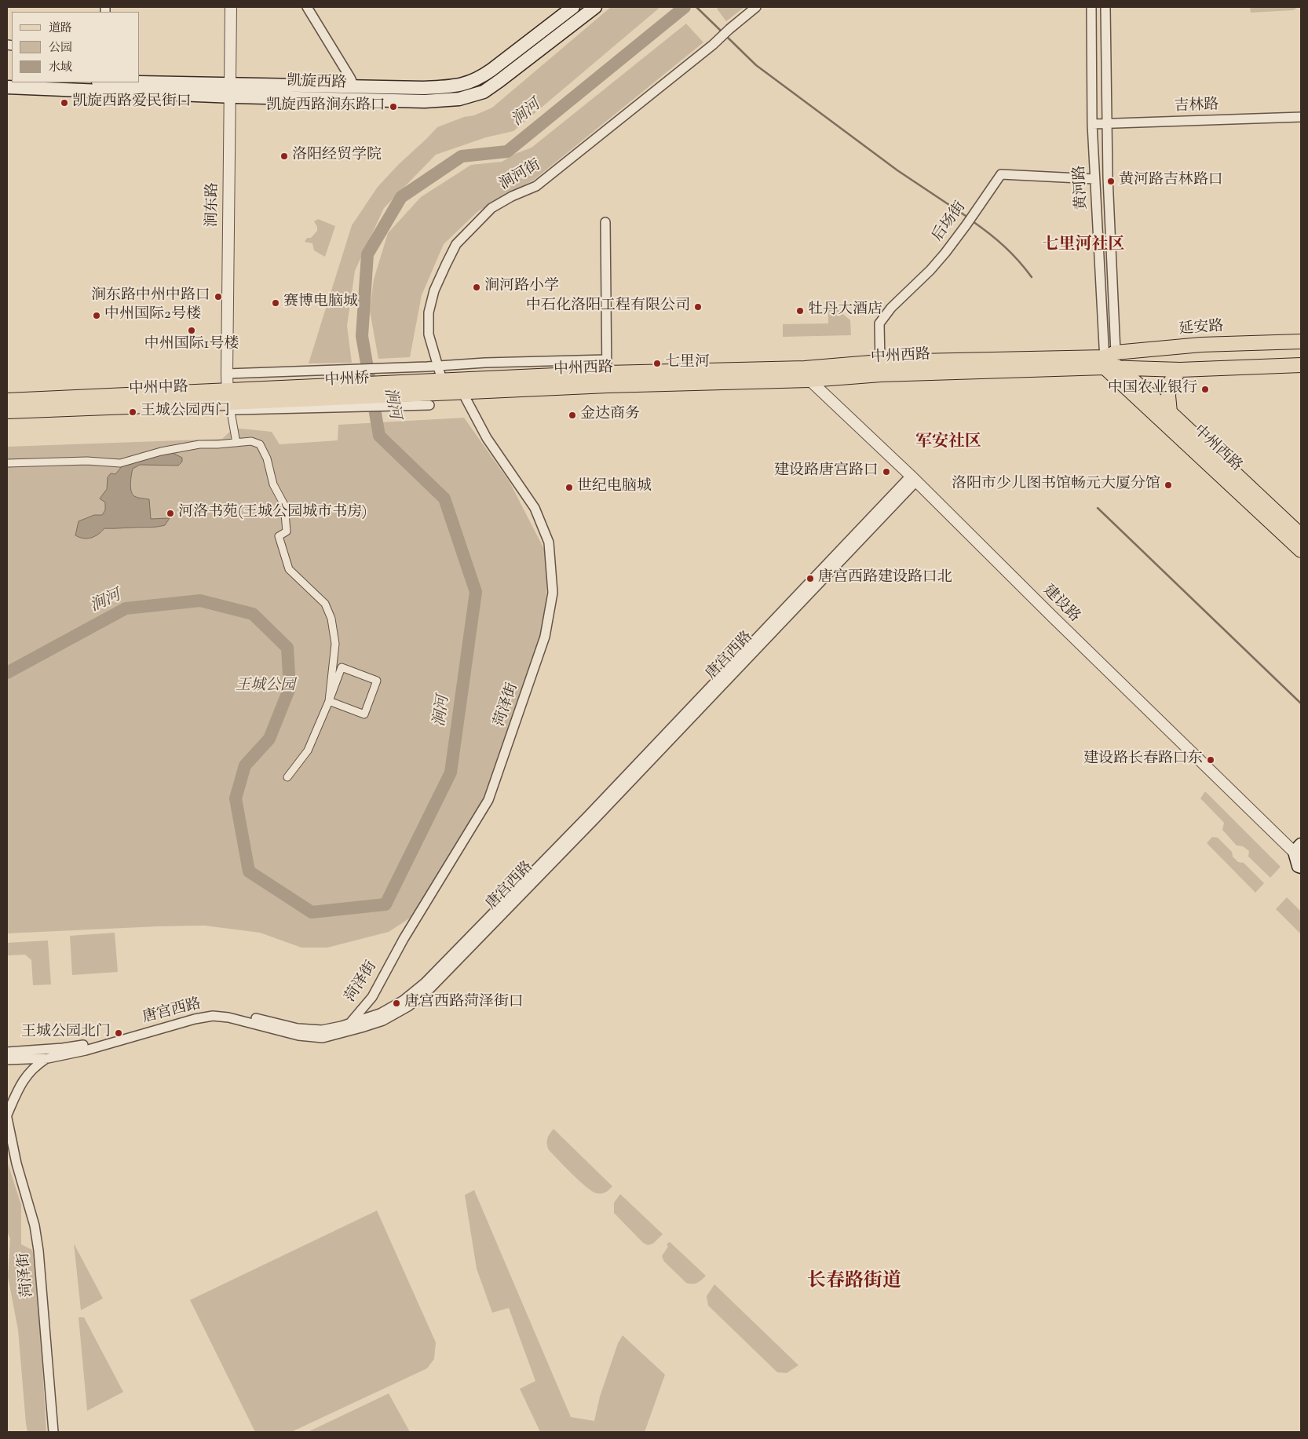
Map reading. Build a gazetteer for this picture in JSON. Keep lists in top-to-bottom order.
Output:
{
  "streets": {
    "main road": [
      "凯旋西路",
      "延安路",
      "中州西路",
      "中州桥",
      "中州中路"
    ],
    "street": [
      "吉林路",
      "涧河街",
      "黄河路",
      "涧东路",
      "后场街",
      "建设路",
      "唐宫西路",
      "菏泽街"
    ]
  },
  "crossings": [
    ["凯旋西路", "涧东路"],
    ["吉林路", "黄河路"],
    ["涧河街", "中州西路"],
    ["涧河街", "中州桥"],
    ["黄河路", "后场街"],
    ["黄河路", "延安路"],
    ["黄河路", "中州西路"],
    ["涧东路", "中州中路"],
    ["后场街", "中州西路"],
    ["延安路", "中州西路"],
    ["中州西路", "中州桥"],
    ["中州西路", "建设路"],
    ["中州西路", "菏泽街"],
    ["中州桥", "中州中路"],
    ["建设路", "唐宫西路"],
    ["唐宫西路", "菏泽街"]
  ],
  "districts": ["七里河社区", "军安社区", "长春路街道"],
  "water": ["涧河"],
  "parks": ["王城公园"],
  "places": [
    "凯旋西路爱民街口",
    "凯旋西路涧东路口",
    "洛阳经贸学院",
    "黄河路吉林路口",
    "涧河路小学",
    "涧东路中州中路口",
    "赛博电脑城",
    "中石化洛阳工程有限公司",
    "牡丹大酒店",
    "中州国际2号楼",
    "中州国际1号楼",
    "七里河",
    "中国农业银行",
    "王城公园西门",
    "金达商务",
    "建设路唐宫路口",
    "洛阳市少儿图书馆畅元大厦分馆",
    "世纪电脑城",
    "河洛书苑(王城公园城市书房)",
    "唐宫西路建设路口北",
    "建设路长春路口东",
    "唐宫西路菏泽街口",
    "王城公园北门"
  ],
  "legend": ["道路", "公园", "水域"]
}
